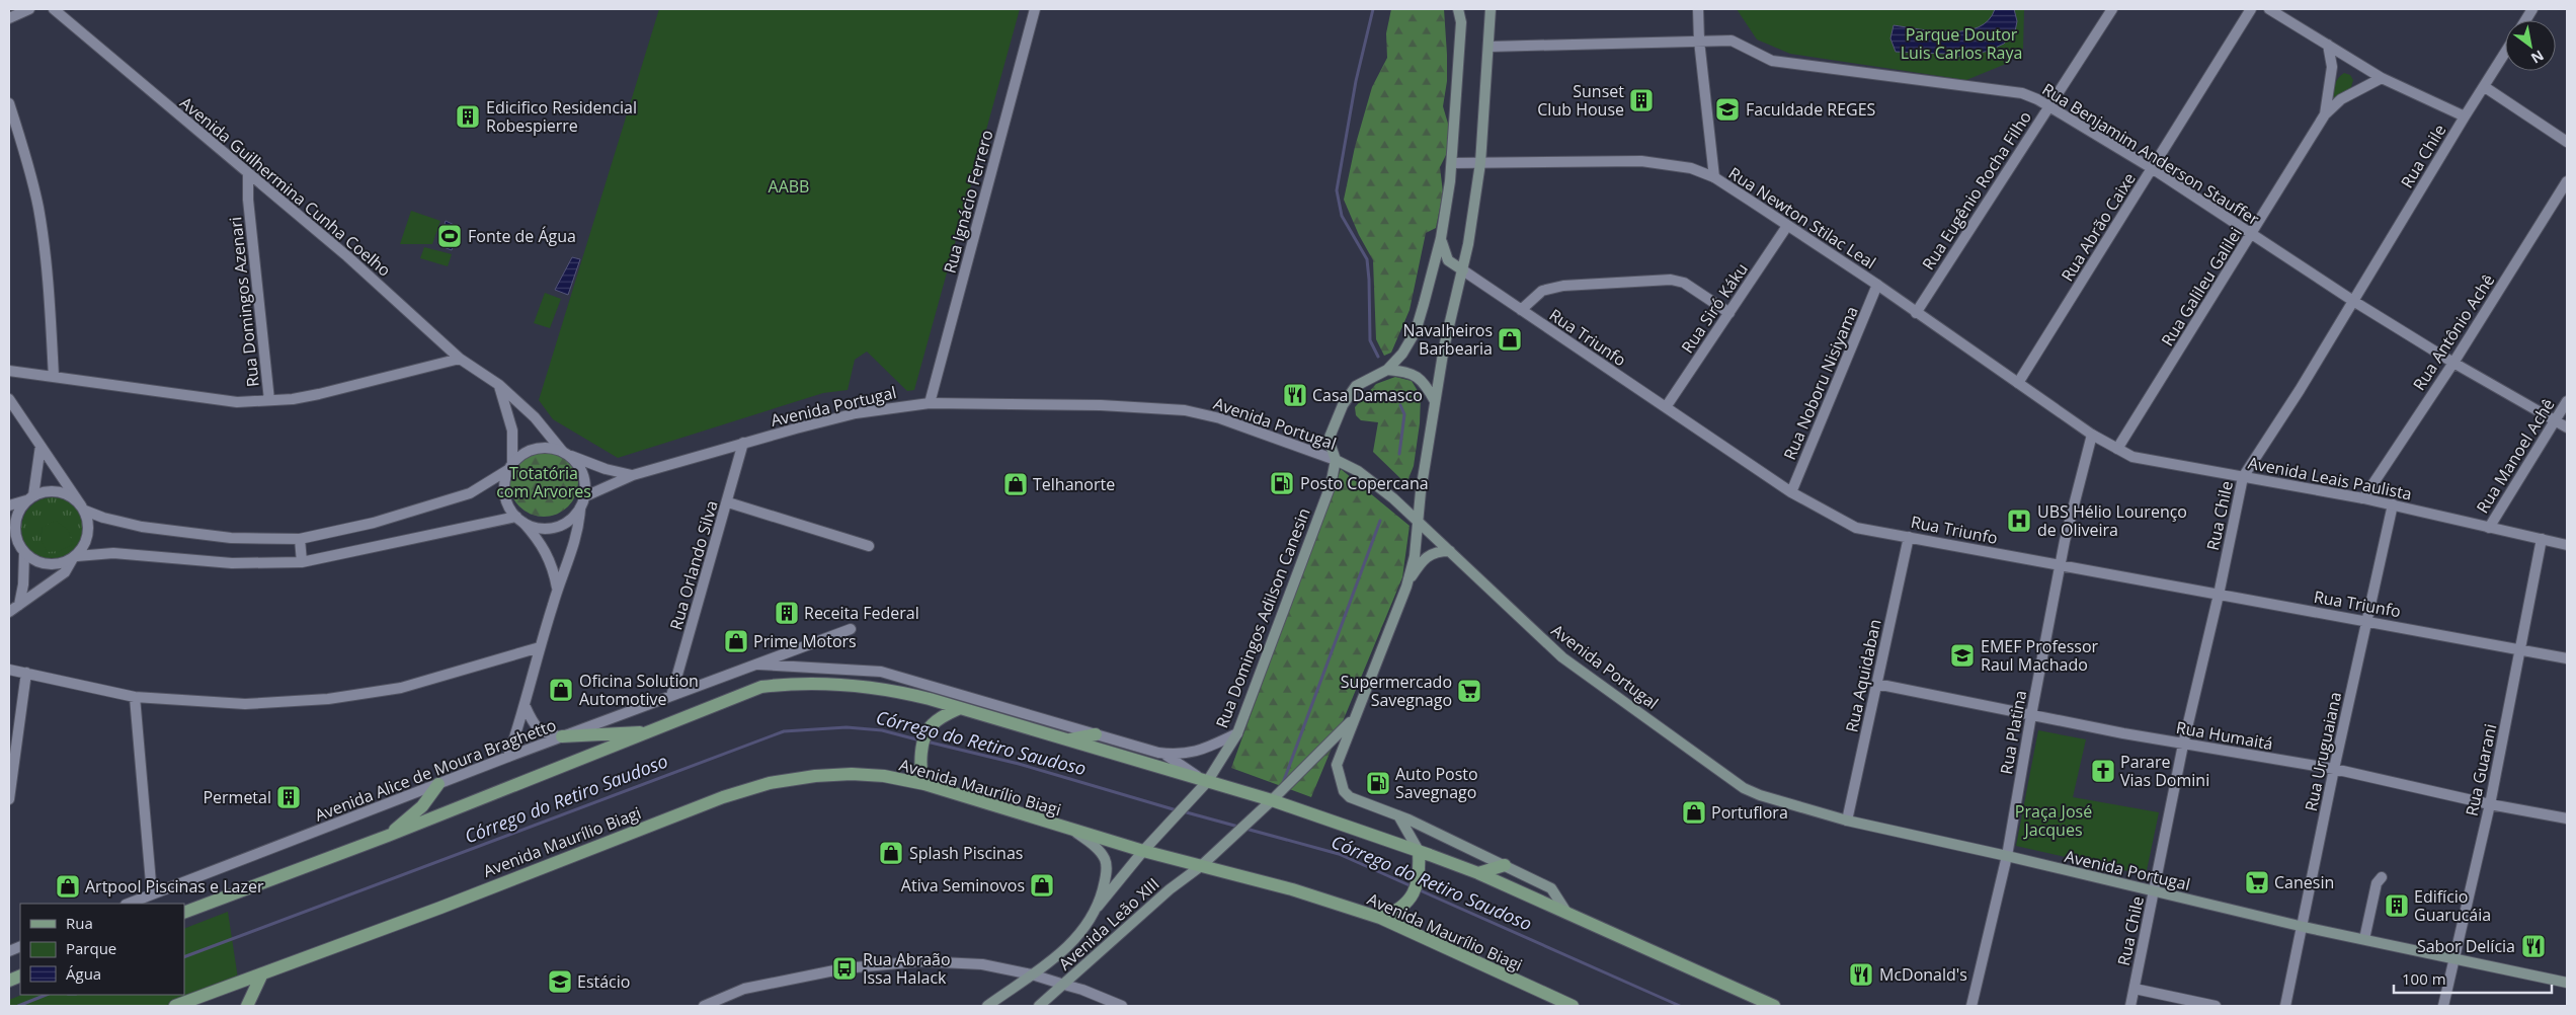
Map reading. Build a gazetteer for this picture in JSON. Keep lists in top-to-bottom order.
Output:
{
  "streets": {
    "main road": [
      "Avenida Portugal",
      "Rua Domingos Adilson Canesin",
      "Avenida Maurílio Biagi",
      "Avenida Leão XIII"
    ],
    "street": [
      "Rua Benjamim Anderson Stauffer",
      "Rua Chile",
      "Avenida Guilhermina Cunha Coelho",
      "Rua Eugênio Rocha Filho",
      "Rua Ignácio Ferrero",
      "Rua Newton Stilac Leal",
      "Rua Abrão Caixe",
      "Rua Galileu Galilei",
      "Rua Domingos Azenari",
      "Rua Siró Káku",
      "Rua Antônio Achê",
      "Rua Triunfo",
      "Rua Noboru Nisiyama",
      "Rua Manoel Achê",
      "Avenida Leais Paulista",
      "Rua Orlando Silva",
      "Rua Aquidaban",
      "Rua Platina",
      "Rua Humaitá",
      "Rua Uruguaiana",
      "Avenida Alice de Moura Braghetto",
      "Rua Guarani"
    ]
  },
  "crossings": [
    ["Rua Benjamim Anderson Stauffer", "Rua Chile"],
    ["Rua Benjamim Anderson Stauffer", "Rua Eugênio Rocha Filho"],
    ["Rua Benjamim Anderson Stauffer", "Rua Abrão Caixe"],
    ["Rua Benjamim Anderson Stauffer", "Rua Galileu Galilei"],
    ["Rua Benjamim Anderson Stauffer", "Rua Antônio Achê"],
    ["Rua Benjamim Anderson Stauffer", "Rua Manoel Achê"],
    ["Rua Chile", "Rua Triunfo"],
    ["Rua Chile", "Avenida Portugal"],
    ["Rua Chile", "Avenida Leais Paulista"],
    ["Rua Chile", "Rua Humaitá"],
    ["Avenida Guilhermina Cunha Coelho", "Rua Domingos Azenari"],
    ["Avenida Guilhermina Cunha Coelho", "Avenida Portugal"],
    ["Rua Eugênio Rocha Filho", "Rua Newton Stilac Leal"],
    ["Rua Ignácio Ferrero", "Avenida Portugal"],
    ["Rua Newton Stilac Leal", "Rua Abrão Caixe"],
    ["Rua Newton Stilac Leal", "Rua Siró Káku"],
    ["Rua Newton Stilac Leal", "Rua Noboru Nisiyama"],
    ["Rua Newton Stilac Leal", "Avenida Leais Paulista"],
    ["Rua Newton Stilac Leal", "Rua Platina"],
    ["Rua Galileu Galilei", "Avenida Leais Paulista"],
    ["Rua Siró Káku", "Rua Triunfo"],
    ["Rua Antônio Achê", "Avenida Leais Paulista"],
    ["Rua Triunfo", "Rua Noboru Nisiyama"],
    ["Rua Triunfo", "Rua Aquidaban"],
    ["Rua Triunfo", "Rua Platina"],
    ["Rua Triunfo", "Rua Uruguaiana"],
    ["Rua Triunfo", "Rua Guarani"],
    ["Avenida Portugal", "Rua Orlando Silva"],
    ["Avenida Portugal", "Rua Domingos Adilson Canesin"],
    ["Avenida Portugal", "Rua Aquidaban"],
    ["Avenida Portugal", "Rua Platina"],
    ["Avenida Portugal", "Rua Uruguaiana"],
    ["Avenida Portugal", "Rua Guarani"],
    ["Rua Manoel Achê", "Avenida Leais Paulista"],
    ["Avenida Leais Paulista", "Rua Platina"],
    ["Avenida Leais Paulista", "Rua Uruguaiana"],
    ["Avenida Leais Paulista", "Rua Guarani"],
    ["Rua Orlando Silva", "Avenida Alice de Moura Braghetto"],
    ["Rua Domingos Adilson Canesin", "Avenida Maurílio Biagi"],
    ["Rua Domingos Adilson Canesin", "Avenida Leão XIII"],
    ["Rua Aquidaban", "Rua Humaitá"],
    ["Rua Platina", "Rua Humaitá"],
    ["Rua Humaitá", "Rua Uruguaiana"],
    ["Rua Humaitá", "Rua Guarani"],
    ["Avenida Maurílio Biagi", "Avenida Leão XIII"]
  ],
  "water": ["Córrego do Retiro Saudoso"],
  "parks": [
    "Parque Doutor Luis Carlos Raya",
    "AABB",
    "Totatória com Arvores",
    "Praça José Jacques"
  ],
  "places": {
    "building": [
      "Sunset Club House",
      "Edicifico Residencial Robespierre",
      "Receita Federal",
      "Permetal",
      "Edifício Guarucáia"
    ],
    "school or university": ["Faculdade REGES", "EMEF Professor Raul Machado", "Estácio"],
    "sports": ["Fonte de Água"],
    "shop": [
      "Navalheiros Barbearia",
      "Telhanorte",
      "Prime Motors",
      "Oficina Solution Automotive",
      "Portuflora",
      "Splash Piscinas",
      "Ativa Seminovos",
      "Artpool Piscinas e Lazer"
    ],
    "restaurant": ["Casa Damasco", "Sabor Delícia", "McDonald's"],
    "fuel station": ["Posto Copercana", "Auto Posto Savegnago"],
    "hospital": ["UBS Hélio Lourenço de Oliveira"],
    "supermarket": ["Supermercado Savegnago", "Canesin"],
    "church": ["Parare Vias Domini"],
    "bus stop": ["Rua Abraão Issa Halack"]
  },
  "legend": ["Rua", "Parque", "Água"],
  "scale_bar": "100 m",
  "north": "bottom right"
}
